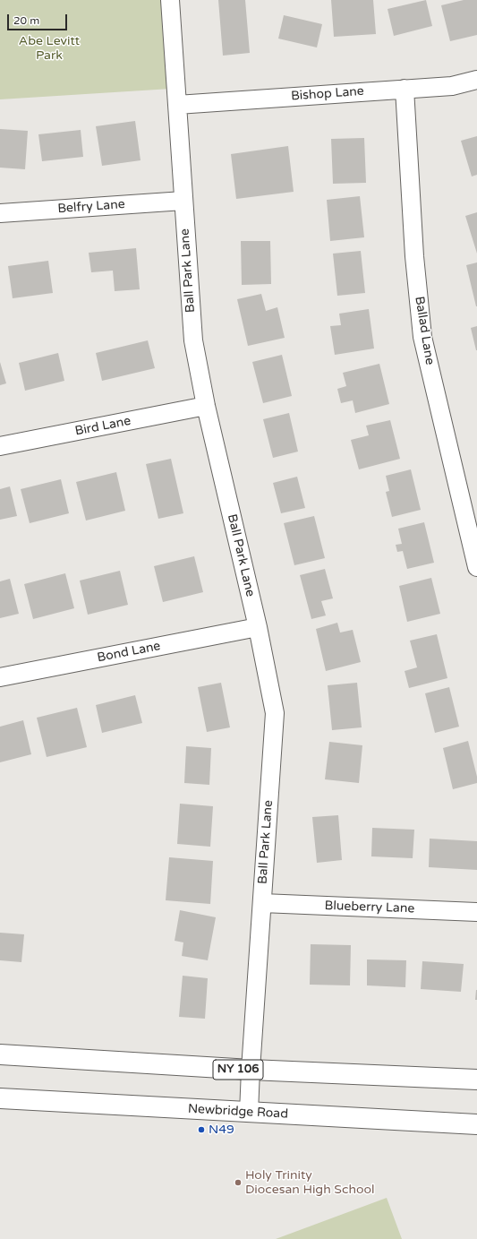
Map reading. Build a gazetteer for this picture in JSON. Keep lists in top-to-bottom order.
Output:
{
  "streets": {
    "main road": ["NY 106", "Newbridge Road"],
    "street": [
      "Bishop Lane",
      "Belfry Lane",
      "Ball Park Lane",
      "Ballad Lane",
      "Bird Lane",
      "Bond Lane",
      "Blueberry Lane"
    ]
  },
  "crossings": [
    ["Bishop Lane", "Ball Park Lane"],
    ["Bishop Lane", "Ballad Lane"],
    ["Belfry Lane", "Ball Park Lane"],
    ["Ball Park Lane", "Bird Lane"],
    ["Ball Park Lane", "Bond Lane"],
    ["Ball Park Lane", "Blueberry Lane"],
    ["Ball Park Lane", "NY 106"],
    ["Ball Park Lane", "Newbridge Road"]
  ],
  "parks": ["Abe Levitt Park"],
  "places": ["N49", "Holy Trinity Diocesan High School"],
  "scale_bar": "20 m"
}
